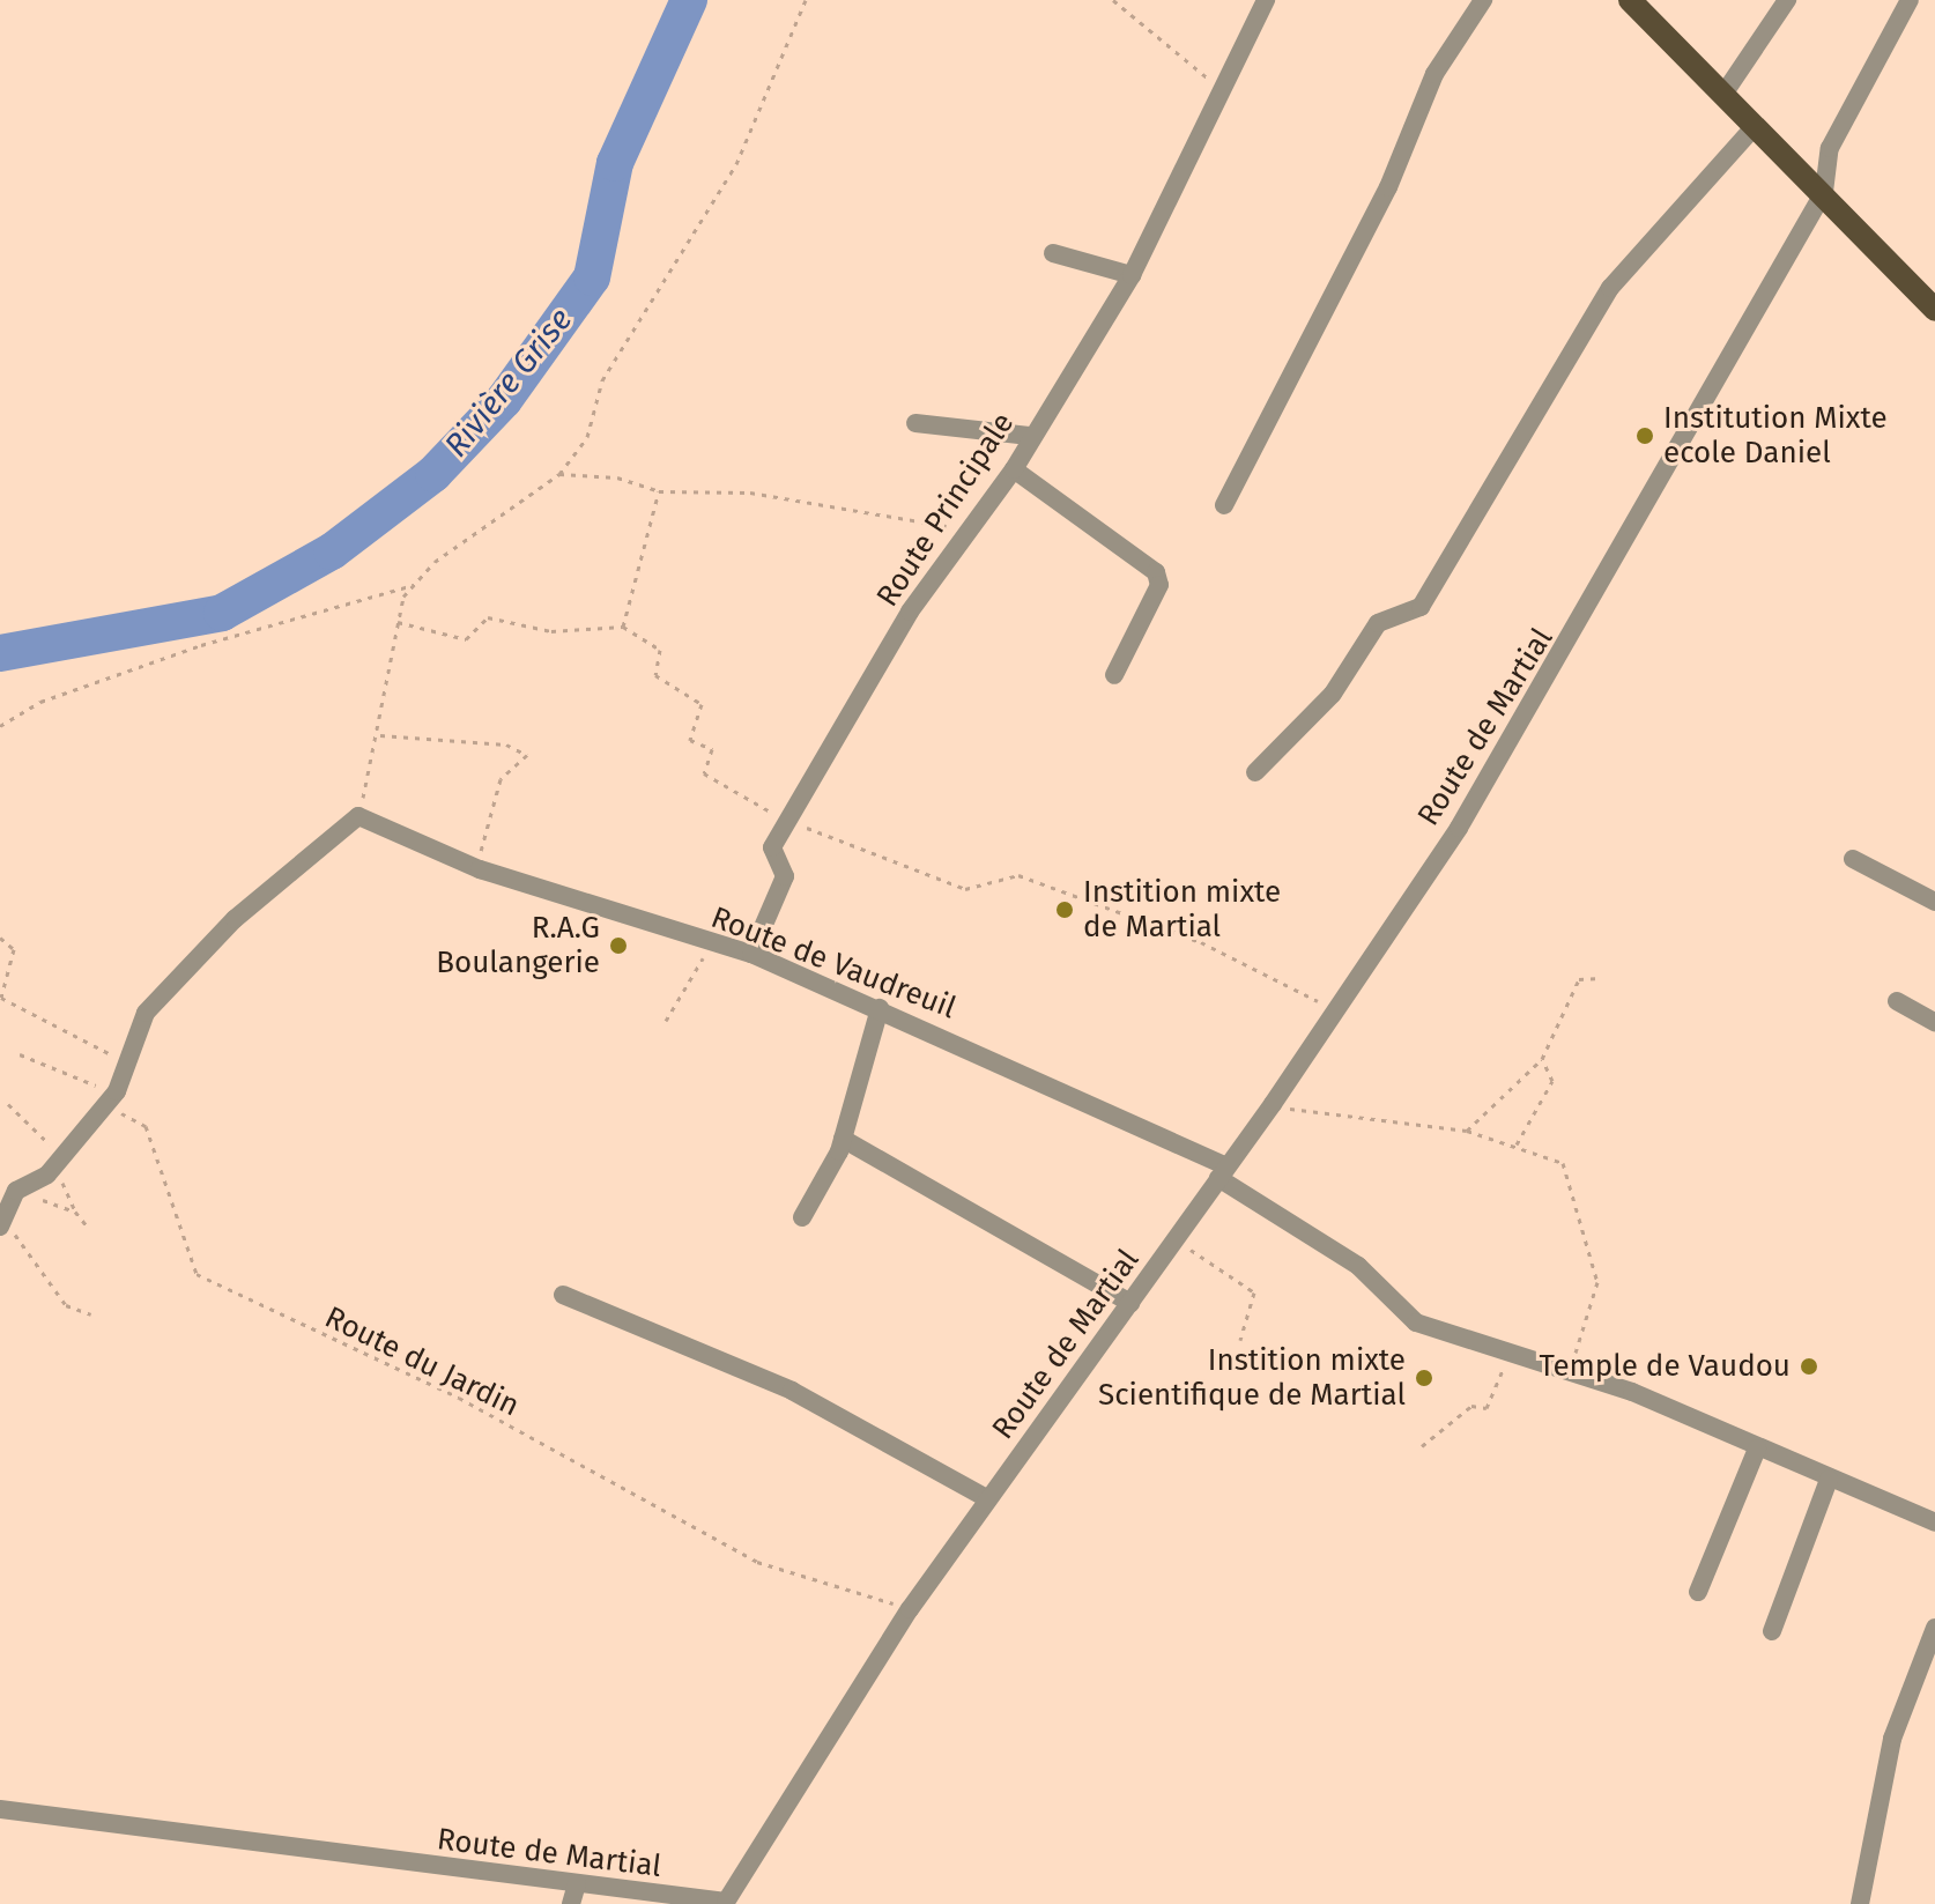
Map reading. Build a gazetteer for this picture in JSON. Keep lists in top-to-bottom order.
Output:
{
  "streets": {
    "street": ["Route Principale", "Route de Martial", "Route de Vaudreuil"],
    "path": ["Route du Jardin"]
  },
  "crossings": [
    ["Route Principale", "Route de Vaudreuil"],
    ["Route de Martial", "Route de Vaudreuil"],
    ["Route de Martial", "Route du Jardin"]
  ],
  "water": ["Rivière Grise"],
  "places": [
    "Institution Mixte ecole Daniel",
    "Instition mixte de Martial",
    "R.A.G Boulangerie",
    "Temple de Vaudou",
    "Instition mixte Scientifique de Martial"
  ]
}
